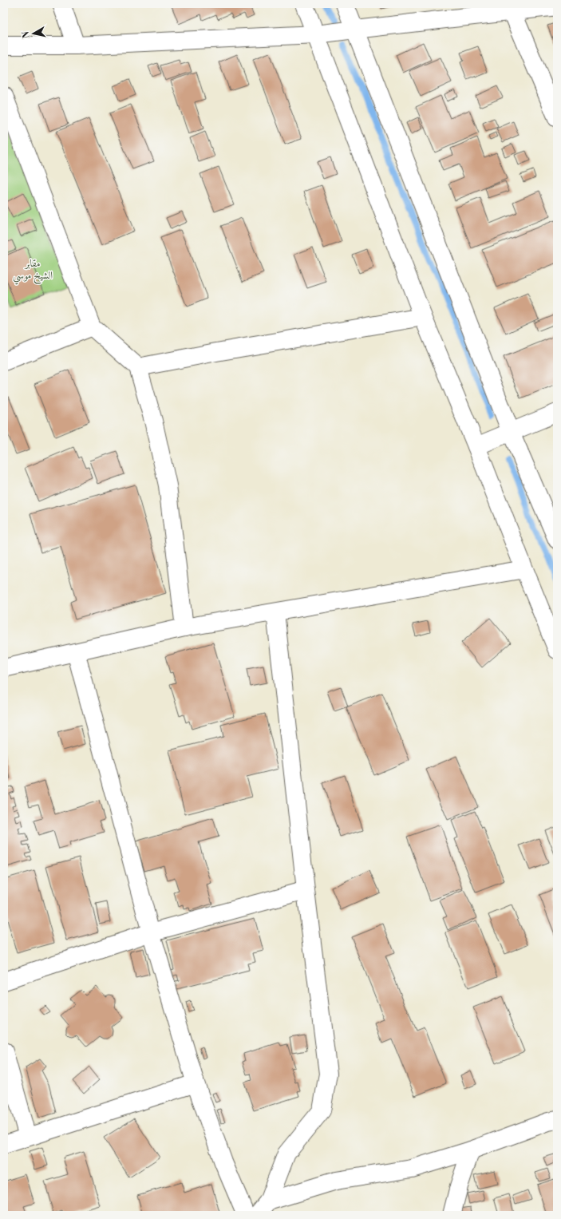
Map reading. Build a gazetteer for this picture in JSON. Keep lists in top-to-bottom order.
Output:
{
  "parks": ["مقابر الشيخ موسي"],
  "north": "left"
}
